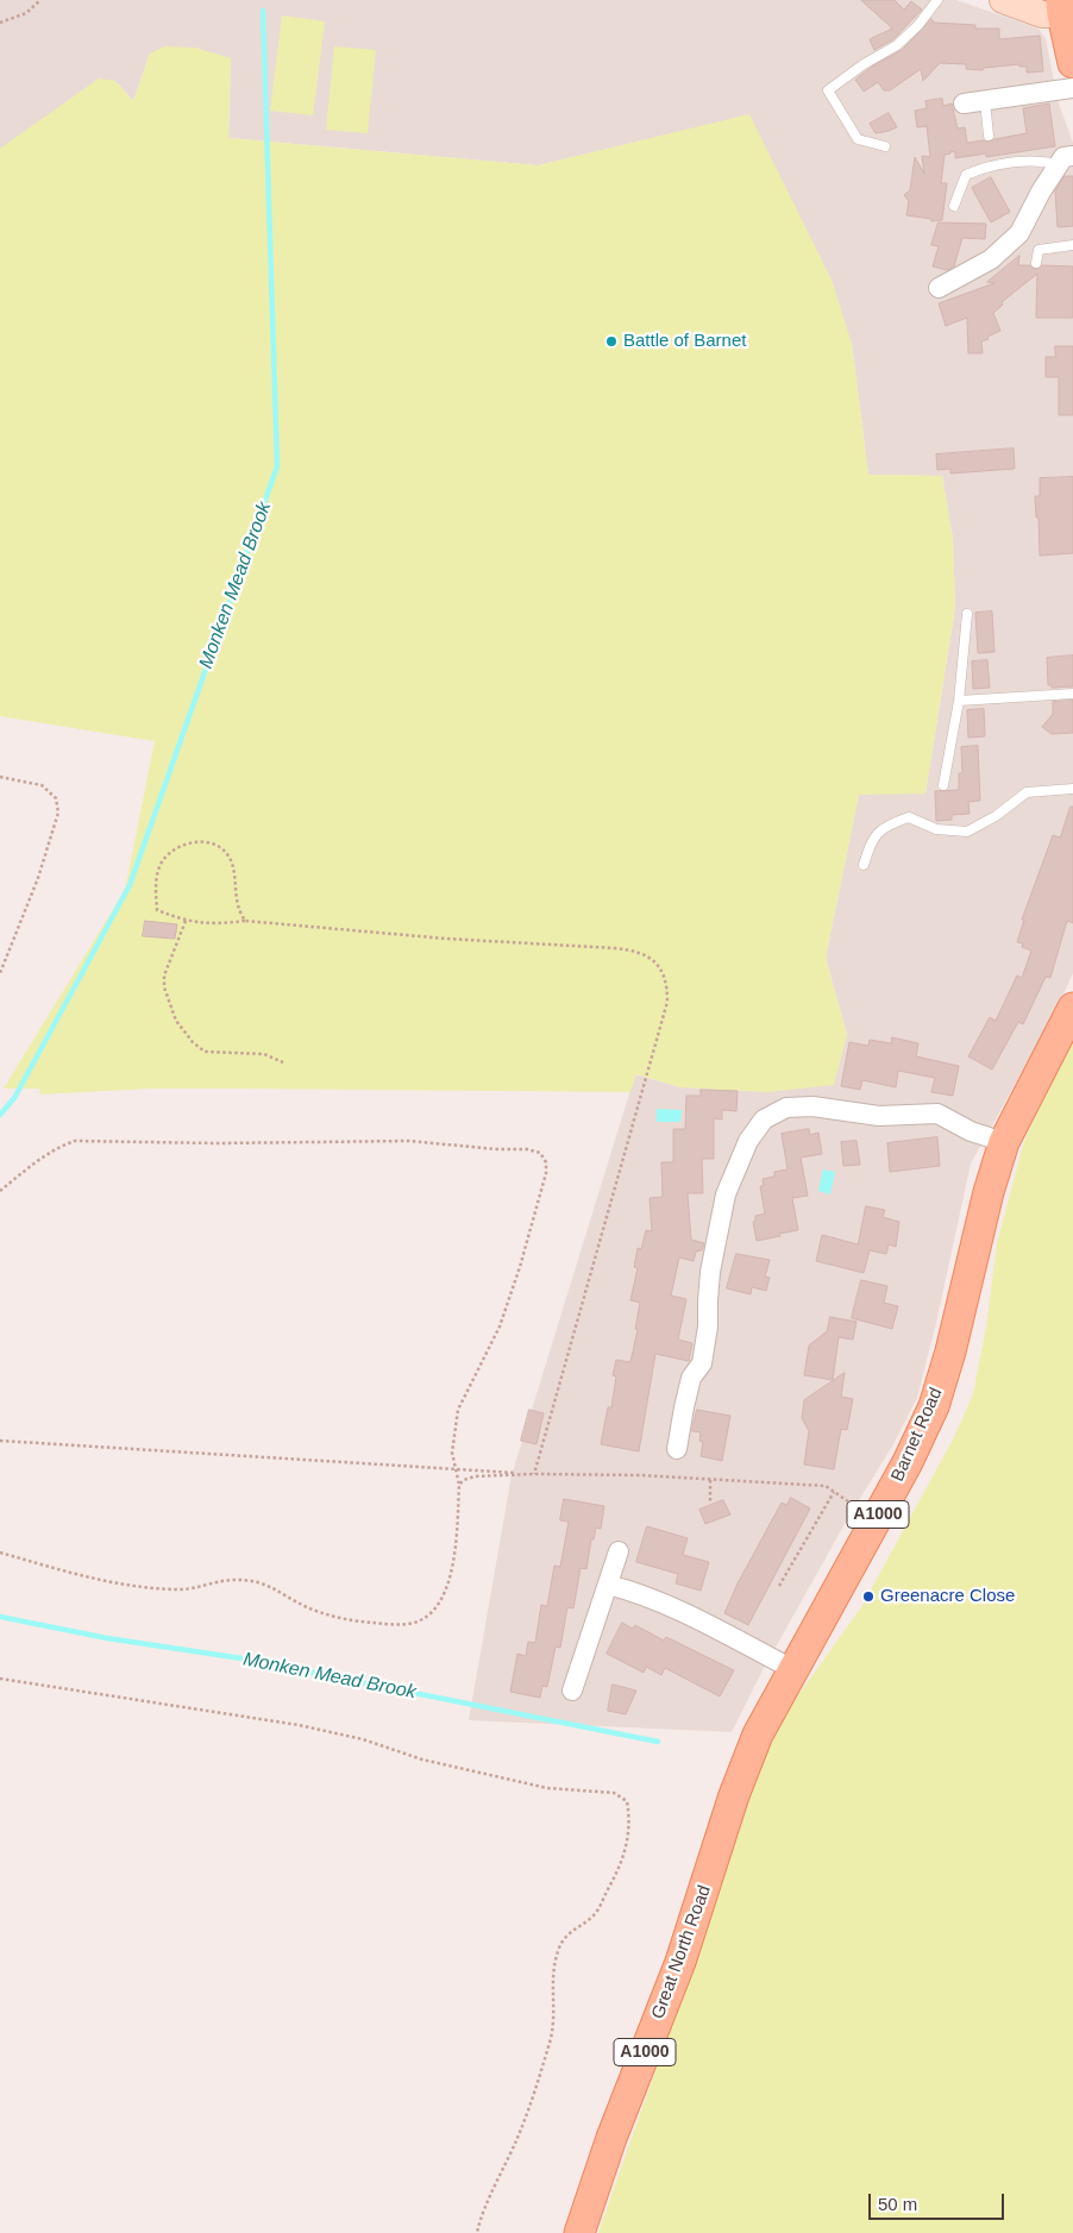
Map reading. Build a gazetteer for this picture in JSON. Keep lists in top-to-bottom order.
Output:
{
  "streets": {
    "main road": ["Barnet Road", "A1000", "Great North Road"]
  },
  "crossings": [
    ["Barnet Road", "A1000"],
    ["Barnet Road", "Great North Road"]
  ],
  "water": ["Monken Mead Brook"],
  "places": ["Battle of Barnet", "Greenacre Close"],
  "scale_bar": "50 m"
}
